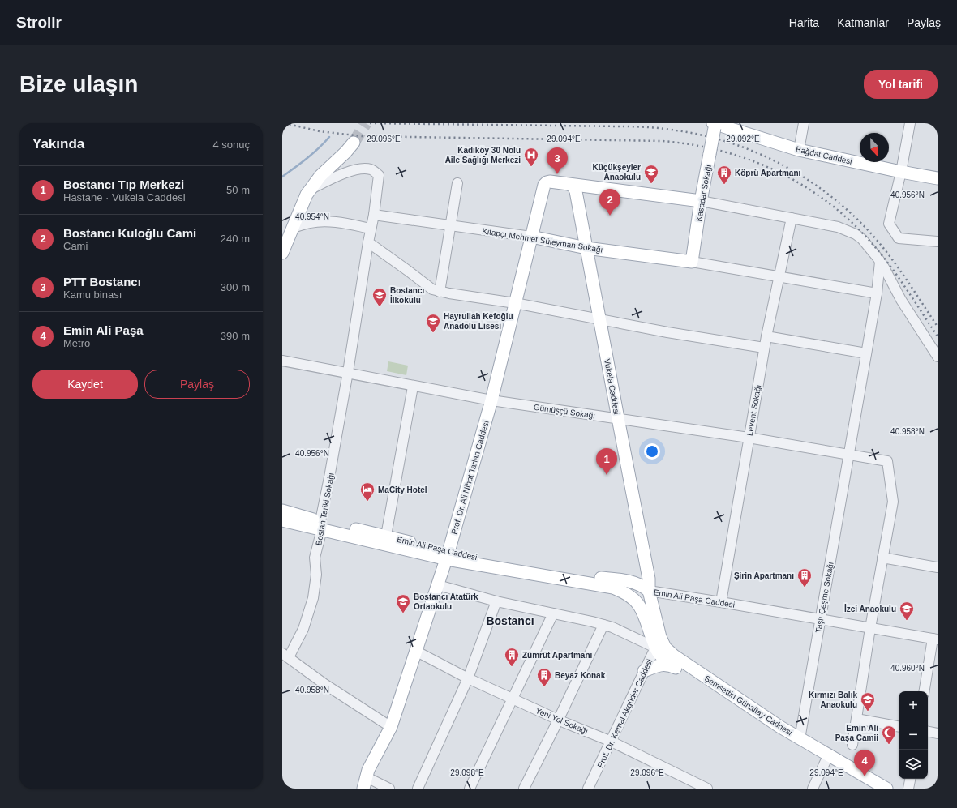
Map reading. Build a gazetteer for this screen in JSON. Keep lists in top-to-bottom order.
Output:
{
  "streets": {
    "main road": [
      "Bağdat Caddesi",
      "Kasadar Sokağı",
      "Kitapçı Mehmet Süleyman Sokağı",
      "Vukela Caddesi",
      "Prof. Dr. Ali Nihat Tarlan Caddesi",
      "Emin Ali Paşa Caddesi",
      "Şemsettin Günaltay Caddesi"
    ],
    "street": [
      "Levent Sokağı",
      "Gümüşçü Sokağı",
      "Bostan Tariki Sokağı",
      "Taşlı Çeşme Sokağı",
      "Prof. Dr. Kemal Akgüder Caddesi",
      "Yeni Yol Sokağı"
    ]
  },
  "crossings": [
    ["Bağdat Caddesi", "Kasadar Sokağı"],
    ["Kasadar Sokağı", "Kitapçı Mehmet Süleyman Sokağı"],
    ["Kasadar Sokağı", "Prof. Dr. Ali Nihat Tarlan Caddesi"],
    ["Kitapçı Mehmet Süleyman Sokağı", "Vukela Caddesi"],
    ["Kitapçı Mehmet Süleyman Sokağı", "Prof. Dr. Ali Nihat Tarlan Caddesi"],
    ["Kitapçı Mehmet Süleyman Sokağı", "Bostan Tariki Sokağı"],
    ["Vukela Caddesi", "Gümüşçü Sokağı"],
    ["Vukela Caddesi", "Prof. Dr. Ali Nihat Tarlan Caddesi"],
    ["Vukela Caddesi", "Emin Ali Paşa Caddesi"],
    ["Vukela Caddesi", "Şemsettin Günaltay Caddesi"],
    ["Levent Sokağı", "Gümüşçü Sokağı"],
    ["Levent Sokağı", "Emin Ali Paşa Caddesi"],
    ["Gümüşçü Sokağı", "Prof. Dr. Ali Nihat Tarlan Caddesi"],
    ["Gümüşçü Sokağı", "Bostan Tariki Sokağı"],
    ["Gümüşçü Sokağı", "Taşlı Çeşme Sokağı"],
    ["Prof. Dr. Ali Nihat Tarlan Caddesi", "Emin Ali Paşa Caddesi"],
    ["Prof. Dr. Ali Nihat Tarlan Caddesi", "Şemsettin Günaltay Caddesi"],
    ["Prof. Dr. Ali Nihat Tarlan Caddesi", "Yeni Yol Sokağı"],
    ["Bostan Tariki Sokağı", "Emin Ali Paşa Caddesi"],
    ["Emin Ali Paşa Caddesi", "Taşlı Çeşme Sokağı"],
    ["Emin Ali Paşa Caddesi", "Şemsettin Günaltay Caddesi"],
    ["Taşlı Çeşme Sokağı", "Şemsettin Günaltay Caddesi"],
    ["Şemsettin Günaltay Caddesi", "Prof. Dr. Kemal Akgüder Caddesi"],
    ["Prof. Dr. Kemal Akgüder Caddesi", "Yeni Yol Sokağı"]
  ],
  "districts": ["Bostancı"],
  "places": {
    "hospital": ["Kadıköy 30 Nolu Aile Sağlığı Merkezi"],
    "school or university": [
      "Küçükşeyler Anaokulu",
      "Bostancı İlkokulu",
      "Hayrullah Kefoğlu Anadolu Lisesi",
      "Bostancı Atatürk Ortaokulu",
      "İzci Anaokulu",
      "Kırmızı Balık Anaokulu"
    ],
    "building": [
      "Köprü Apartmanı",
      "Şirin Apartmanı",
      "Zümrüt Apartmanı",
      "Beyaz Konak"
    ],
    "hotel": ["MaCity Hotel"],
    "mosque": ["Emin Ali Paşa Camii"]
  },
  "north": "bottom",
  "page": {
    "header": "Strollr",
    "nav": ["Harita", "Katmanlar", "Paylaş"],
    "buttons": [
      "Yol tarifi",
      ["Kaydet", "Paylaş"]
    ],
    "title": "Bize ulaşın",
    "heading": ["Yakında", "4 sonuç"],
    "pins": [
      "3",
      "2",
      "1",
      "4"
    ],
    "list": [
      {
        "mark": "1",
        "name": "Bostancı Tıp Merkezi",
        "note": "Hastane · Vukela Caddesi",
        "value": "50 m"
      },
      {
        "mark": "2",
        "name": "Bostancı Kuloğlu Cami",
        "note": "Cami",
        "value": "240 m"
      },
      {
        "mark": "3",
        "name": "PTT Bostancı",
        "note": "Kamu binası",
        "value": "300 m"
      },
      {
        "mark": "4",
        "name": "Emin Ali Paşa",
        "note": "Metro",
        "value": "390 m"
      }
    ],
    "map_buttons": ["+", "−"]
  },
  "coordinates": [
    "29.096°E",
    "29.094°E",
    "29.092°E",
    "40.956°N",
    "40.954°N",
    "40.958°N",
    "40.960°N",
    "29.098°E"
  ]
}
